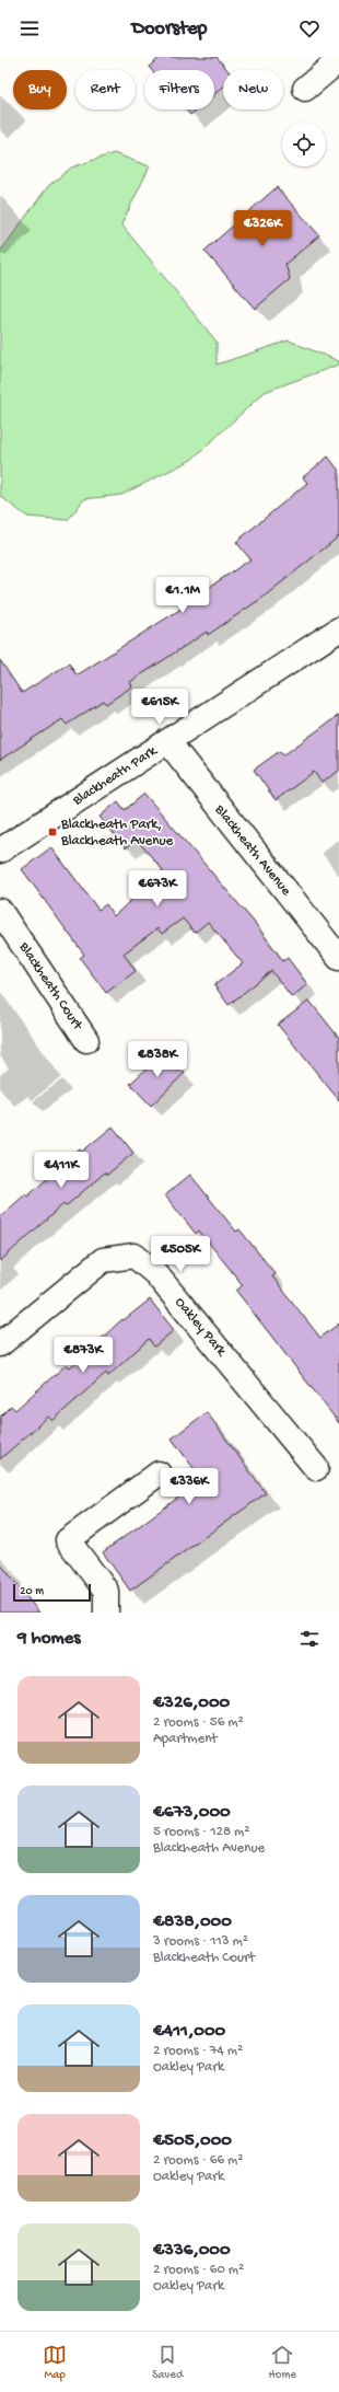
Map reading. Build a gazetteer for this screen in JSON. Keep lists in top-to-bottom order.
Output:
{
  "streets": {
    "street": [
      "Blackheath Park",
      "Blackheath Avenue",
      "Blackheath Court",
      "Oakley Park"
    ]
  },
  "crossings": [
    ["Blackheath Park", "Blackheath Avenue"]
  ],
  "places": {
    "transit": ["Blackheath Park, Blackheath Avenue"]
  },
  "scale_bar": "20 m",
  "page": {
    "header": "Doorstep",
    "chip": [
      "Buy",
      "Rent",
      "Filters",
      "New"
    ],
    "price": [
      "€326K",
      "€1.1M",
      "€615K",
      "€673K",
      "€838K",
      "€411K",
      "€505K",
      "€873K",
      "€336K"
    ],
    "scale": "20 m",
    "heading": "9 homes",
    "list": [
      {
        "name": "€326,000",
        "note": "2 rooms · 56 m² · Apartment"
      },
      {
        "name": "€673,000",
        "note": "5 rooms · 128 m² · Blackheath Avenue"
      },
      {
        "name": "€838,000",
        "note": "3 rooms · 113 m² · Blackheath Court"
      },
      {
        "name": "€411,000",
        "note": "2 rooms · 74 m² · Oakley Park"
      },
      {
        "name": "€505,000",
        "note": "2 rooms · 66 m² · Oakley Park"
      },
      {
        "name": "€336,000",
        "note": "2 rooms · 60 m² · Oakley Park"
      }
    ],
    "tabs": ["Map", "Saved", "Home"]
  }
}
